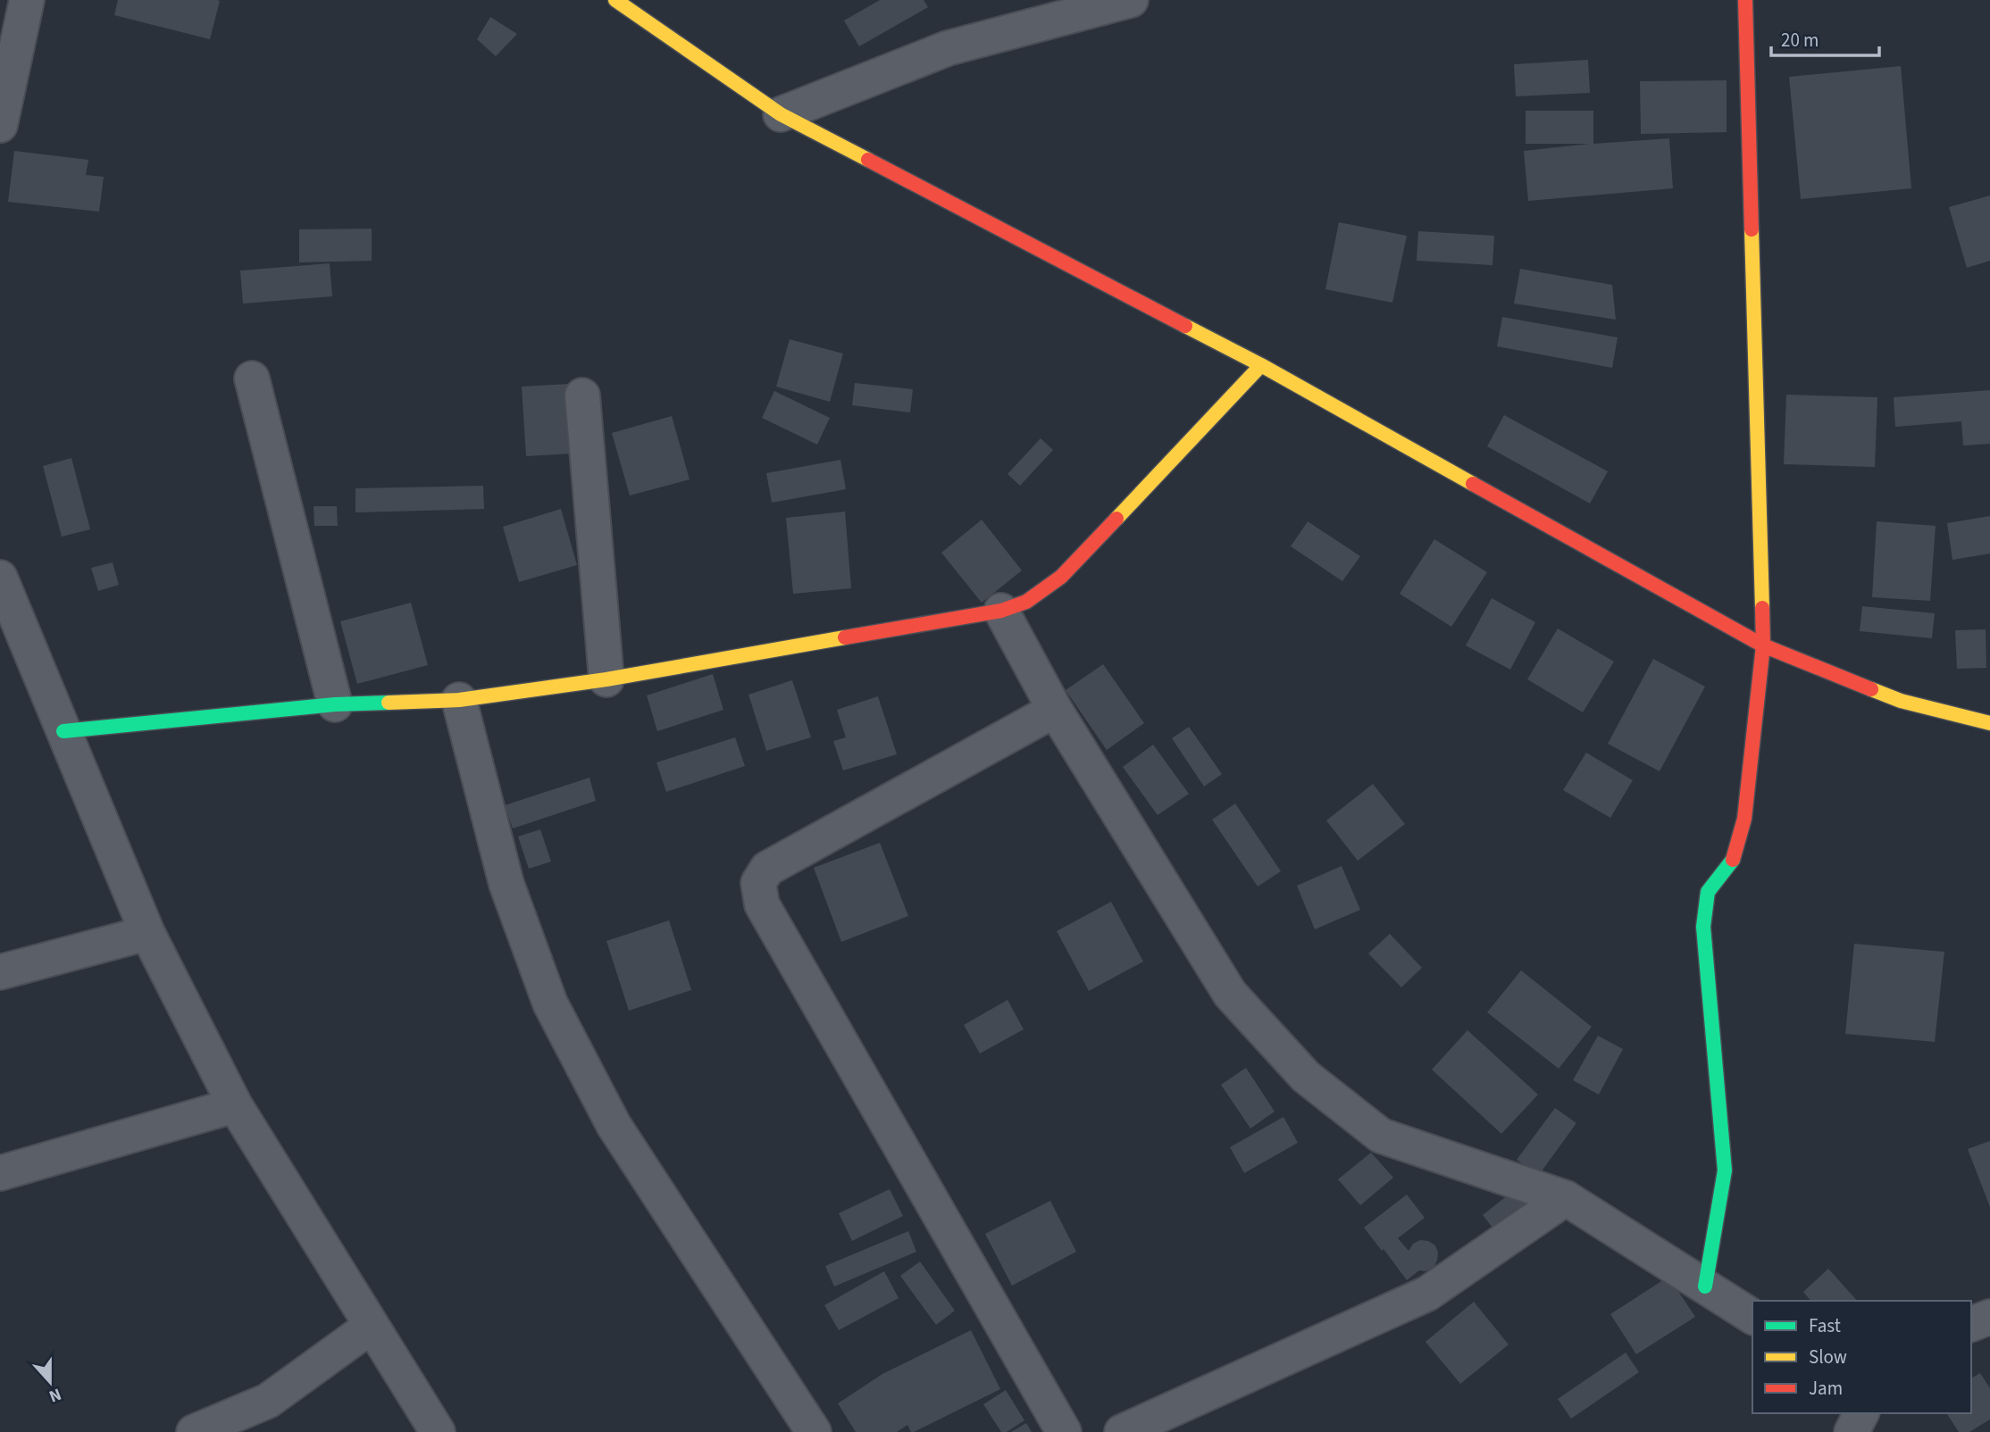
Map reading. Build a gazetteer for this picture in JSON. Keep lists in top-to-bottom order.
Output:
{
  "legend": ["Fast", "Slow", "Jam"],
  "scale_bar": "20 m",
  "north": "bottom"
}
